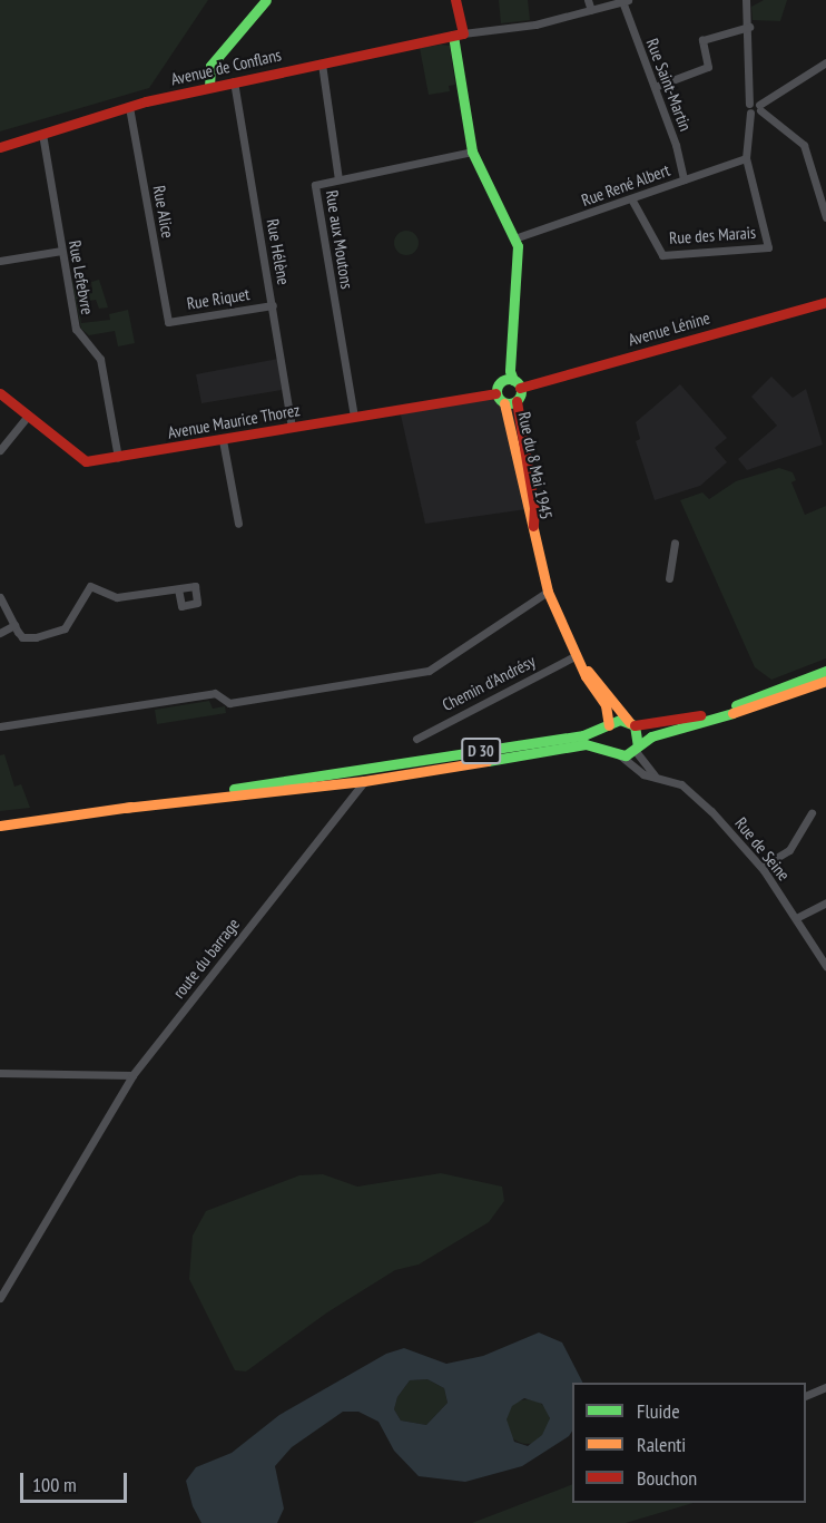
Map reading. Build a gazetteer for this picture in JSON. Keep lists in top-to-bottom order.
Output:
{
  "streets": {
    "street": [
      "Avenue de Conflans",
      "Rue Saint-Martin",
      "Rue René Albert",
      "Rue Alice",
      "Rue des Marais",
      "Rue aux Moutons",
      "Rue Hélène",
      "Rue Lefebvre",
      "Rue Riquet",
      "Avenue Lénine",
      "Avenue Maurice Thorez",
      "Rue du 8 Mai 1945",
      "Chemin d'Andrésy",
      "D 30",
      "Rue de Seine",
      "route du barrage"
    ]
  },
  "crossings": [
    ["Avenue de Conflans", "Rue Alice"],
    ["Avenue de Conflans", "Rue Hélène"],
    ["Avenue de Conflans", "Rue Lefebvre"],
    ["Rue Saint-Martin", "Rue René Albert"],
    ["Rue René Albert", "Rue des Marais"],
    ["Rue Alice", "Rue Riquet"],
    ["Rue aux Moutons", "Avenue Maurice Thorez"],
    ["Rue Hélène", "Rue Riquet"],
    ["Rue Hélène", "Avenue Maurice Thorez"],
    ["Rue Lefebvre", "Avenue Maurice Thorez"],
    ["Rue du 8 Mai 1945", "Chemin d'Andrésy"],
    ["Rue du 8 Mai 1945", "D 30"],
    ["Rue du 8 Mai 1945", "Rue de Seine"],
    ["D 30", "Rue de Seine"],
    ["D 30", "route du barrage"]
  ],
  "legend": ["Fluide", "Ralenti", "Bouchon"],
  "scale_bar": "100 m"
}
